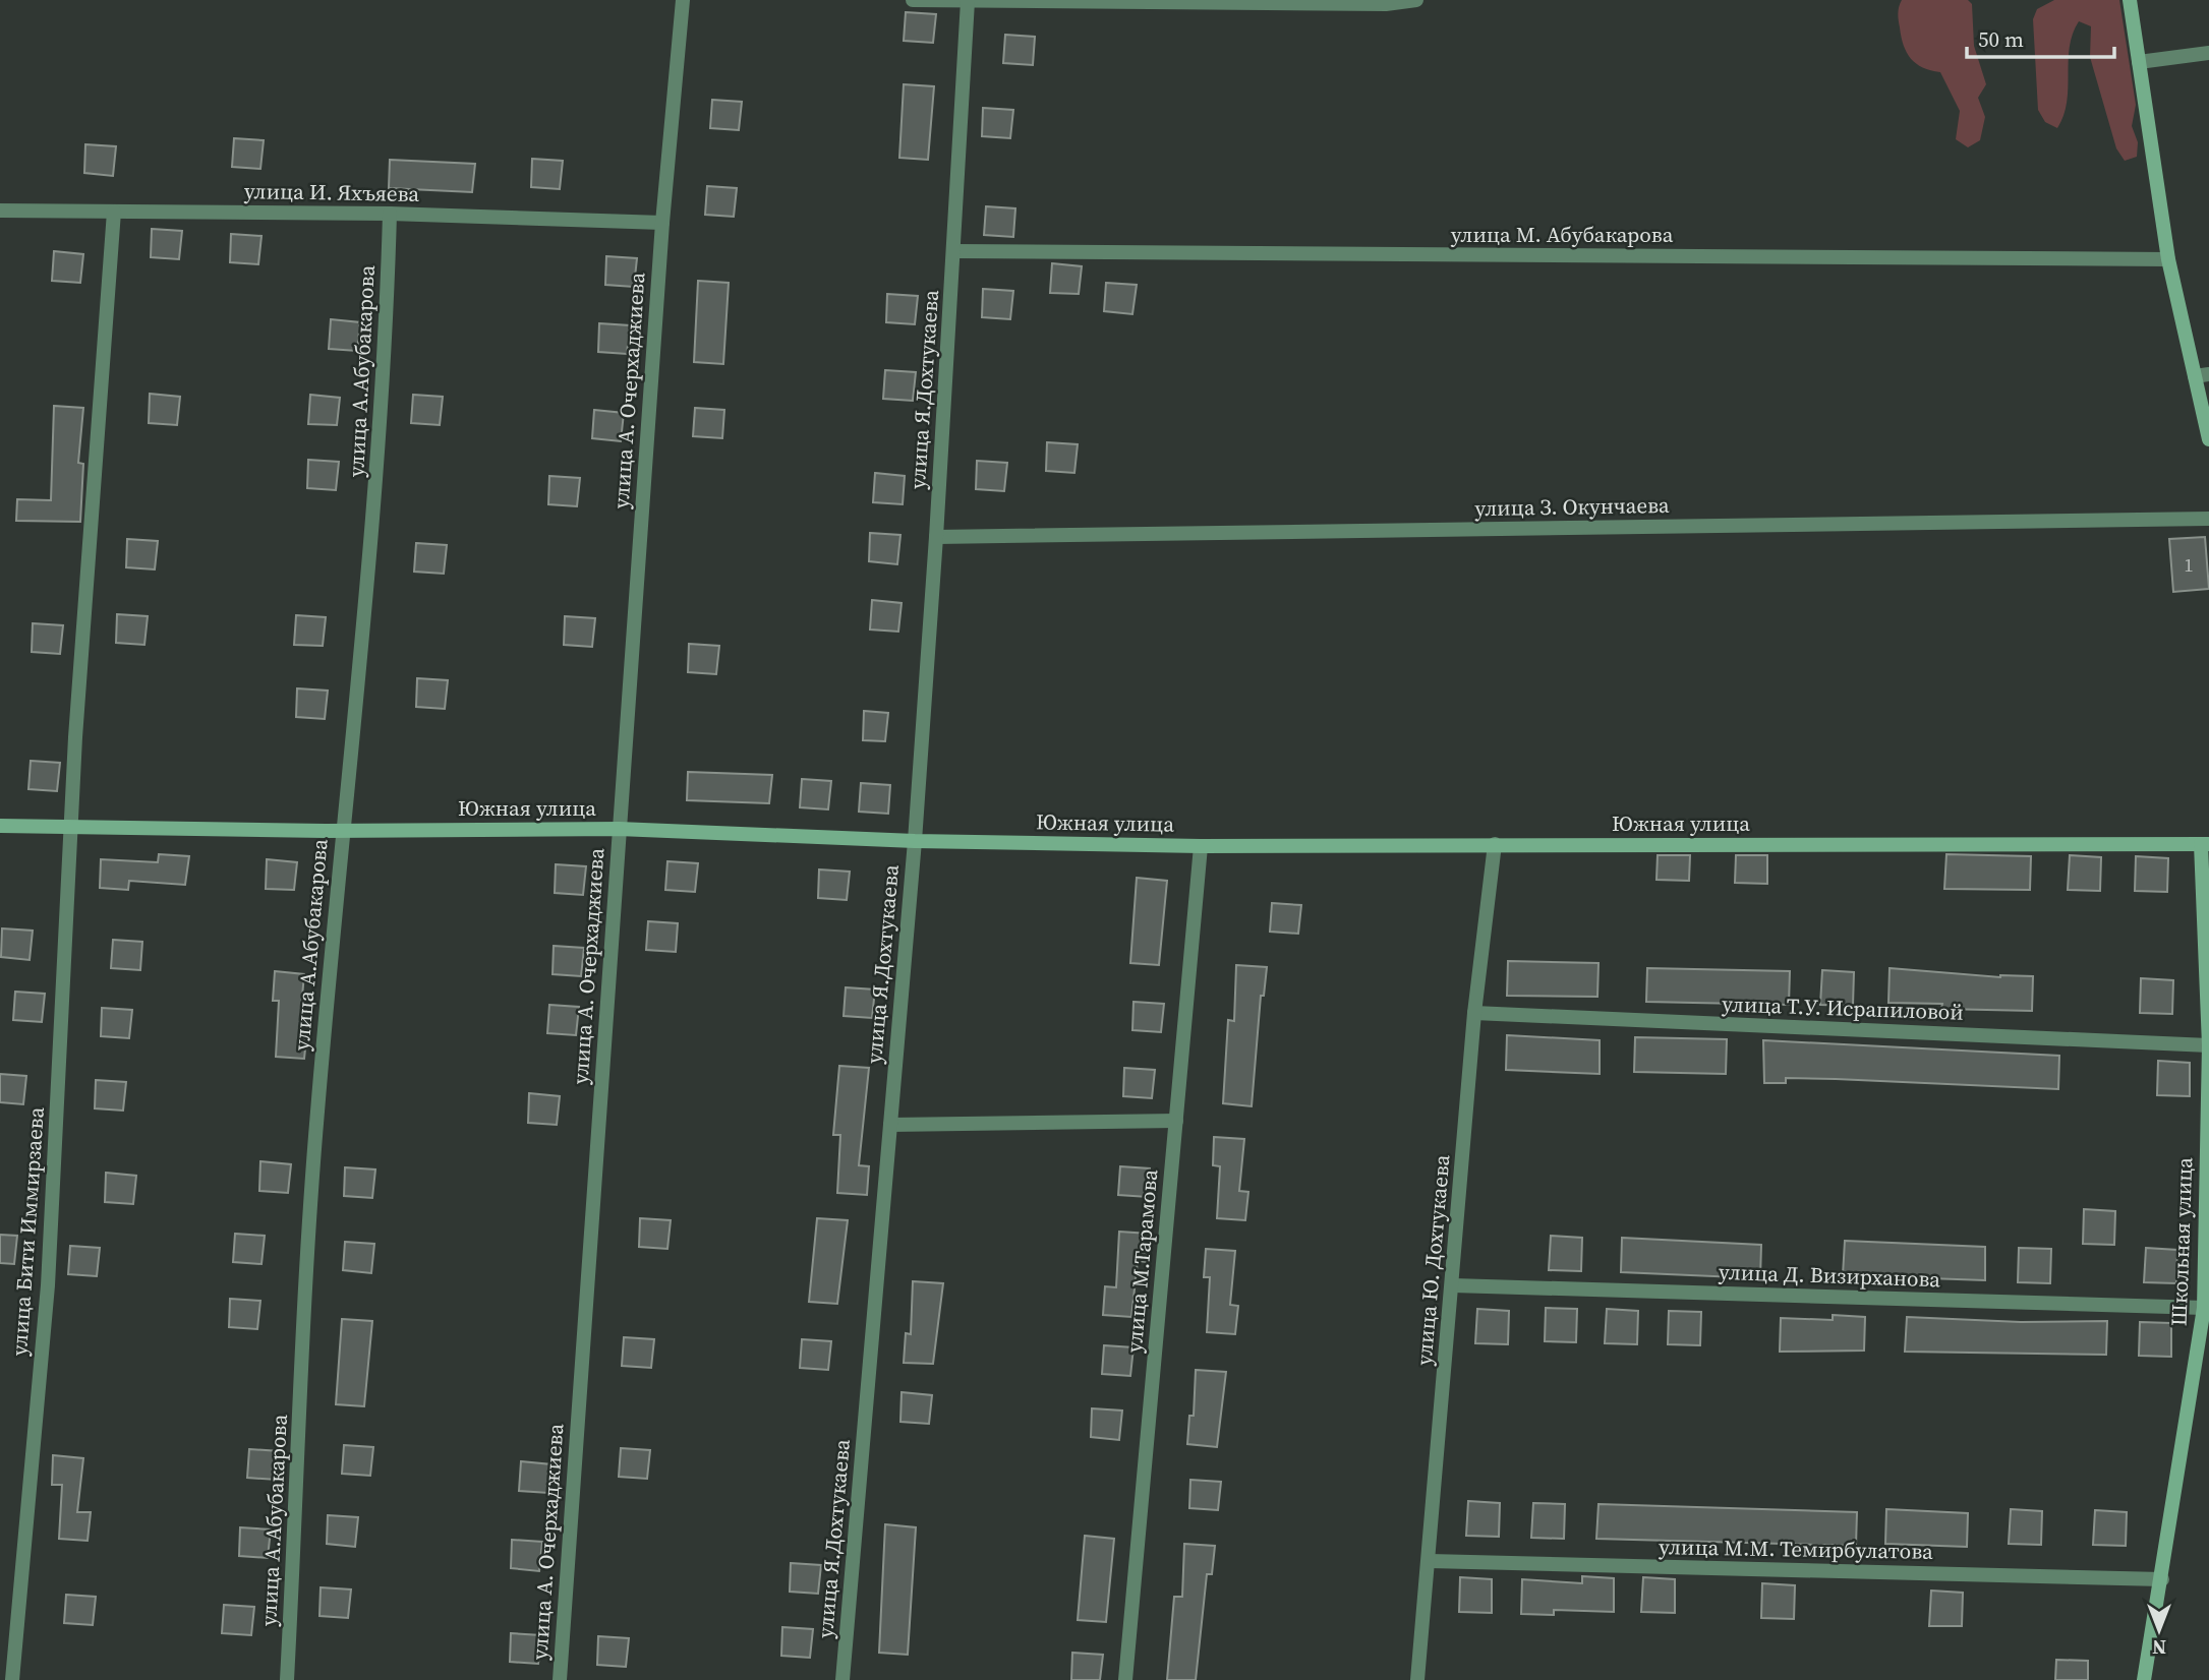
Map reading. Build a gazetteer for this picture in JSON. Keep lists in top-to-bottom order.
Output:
{
  "streets": {
    "main road": ["Южная улица", "Школьная улица"],
    "street": [
      "улица И. Яхъяева",
      "улица М. Абубакарова",
      "улица А.Абубакарова",
      "улица Я.Дохтукаева",
      "улица А. Очерхаджиева",
      "улица З. Окунчаева",
      "улица Т.У. Исрапиловой",
      "улица Бити Иммирзаева",
      "улица Ю. Дохтукаева",
      "улица М.Тарамова",
      "улица Д. Визирханова",
      "улица М.М. Темирбулатова"
    ]
  },
  "crossings": [
    ["улица И. Яхъяева", "улица А.Абубакарова"],
    ["улица И. Яхъяева", "улица А. Очерхаджиева"],
    ["улица И. Яхъяева", "улица Бити Иммирзаева"],
    ["улица М. Абубакарова", "улица Я.Дохтукаева"],
    ["улица А.Абубакарова", "Южная улица"],
    ["улица Я.Дохтукаева", "улица З. Окунчаева"],
    ["улица Я.Дохтукаева", "Южная улица"],
    ["улица А. Очерхаджиева", "Южная улица"],
    ["Южная улица", "улица Бити Иммирзаева"],
    ["Южная улица", "Школьная улица"],
    ["Южная улица", "улица Ю. Дохтукаева"],
    ["Южная улица", "улица М.Тарамова"],
    ["улица Т.У. Исрапиловой", "Школьная улица"],
    ["улица Т.У. Исрапиловой", "улица Ю. Дохтукаева"],
    ["Школьная улица", "улица Д. Визирханова"],
    ["Школьная улица", "улица М.М. Темирбулатова"],
    ["улица Ю. Дохтукаева", "улица Д. Визирханова"],
    ["улица Ю. Дохтукаева", "улица М.М. Темирбулатова"]
  ],
  "house_numbers": ["1"],
  "scale_bar": "50 m",
  "north": "bottom"
}
